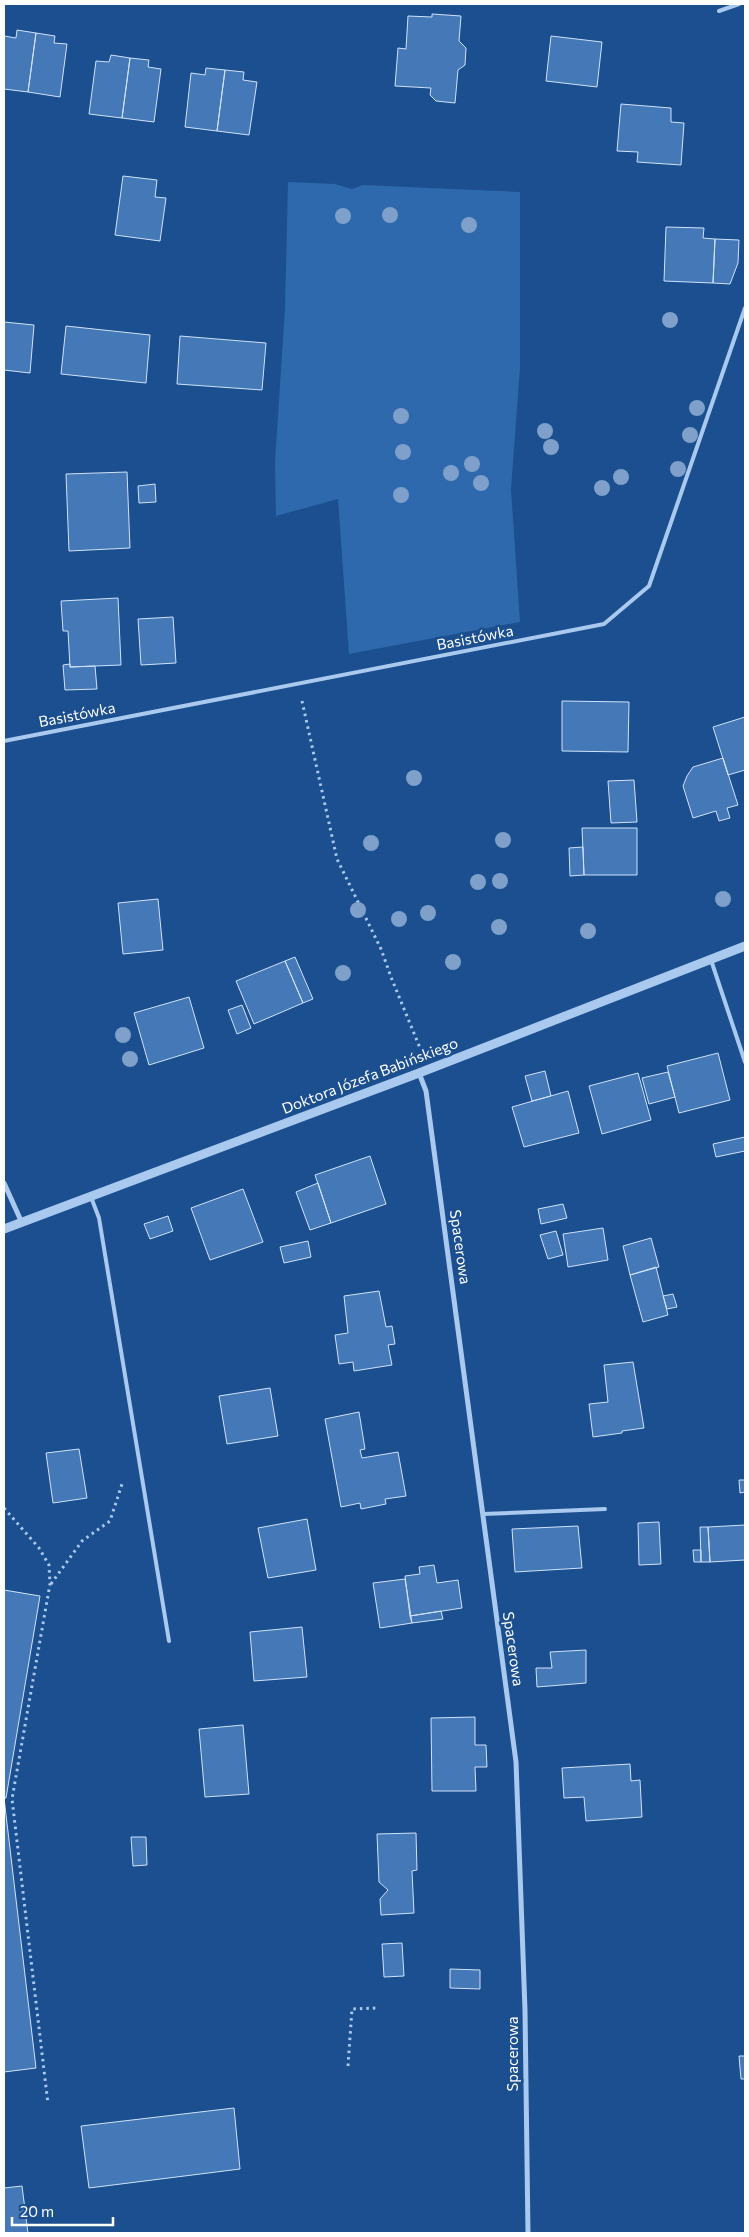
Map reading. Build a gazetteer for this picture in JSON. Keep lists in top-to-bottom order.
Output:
{
  "streets": {
    "street": ["Doktora Józefa Babińskiego", "Spacerowa"],
    "lane": ["Basistówka"]
  },
  "crossings": [
    ["Doktora Józefa Babińskiego", "Spacerowa"]
  ],
  "scale_bar": "20 m"
}
